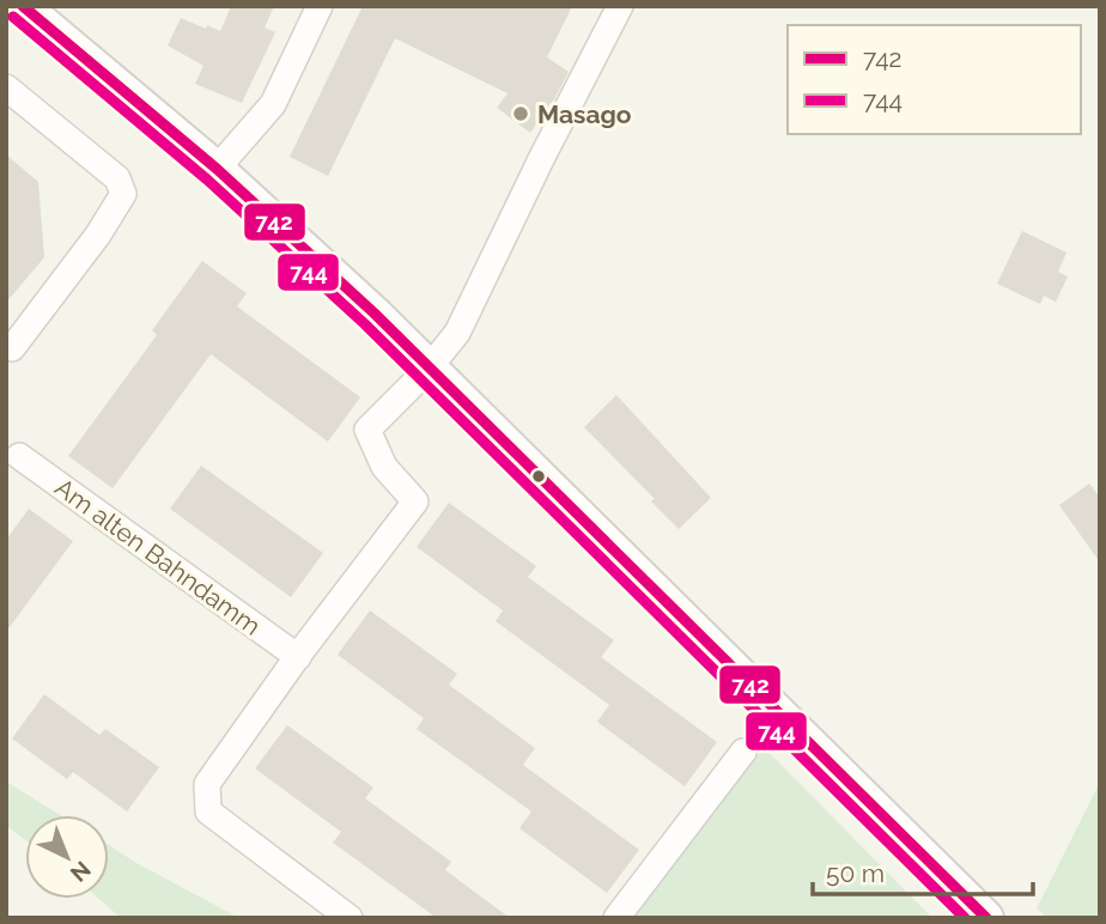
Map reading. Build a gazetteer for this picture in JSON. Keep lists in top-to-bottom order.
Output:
{
  "streets": {
    "street": ["Am alten Bahndamm"]
  },
  "places": ["Masago"],
  "lines": ["transit line 742", "transit line 744"],
  "legend": ["742", "744"],
  "scale_bar": "50 m",
  "north": "bottom right"
}
